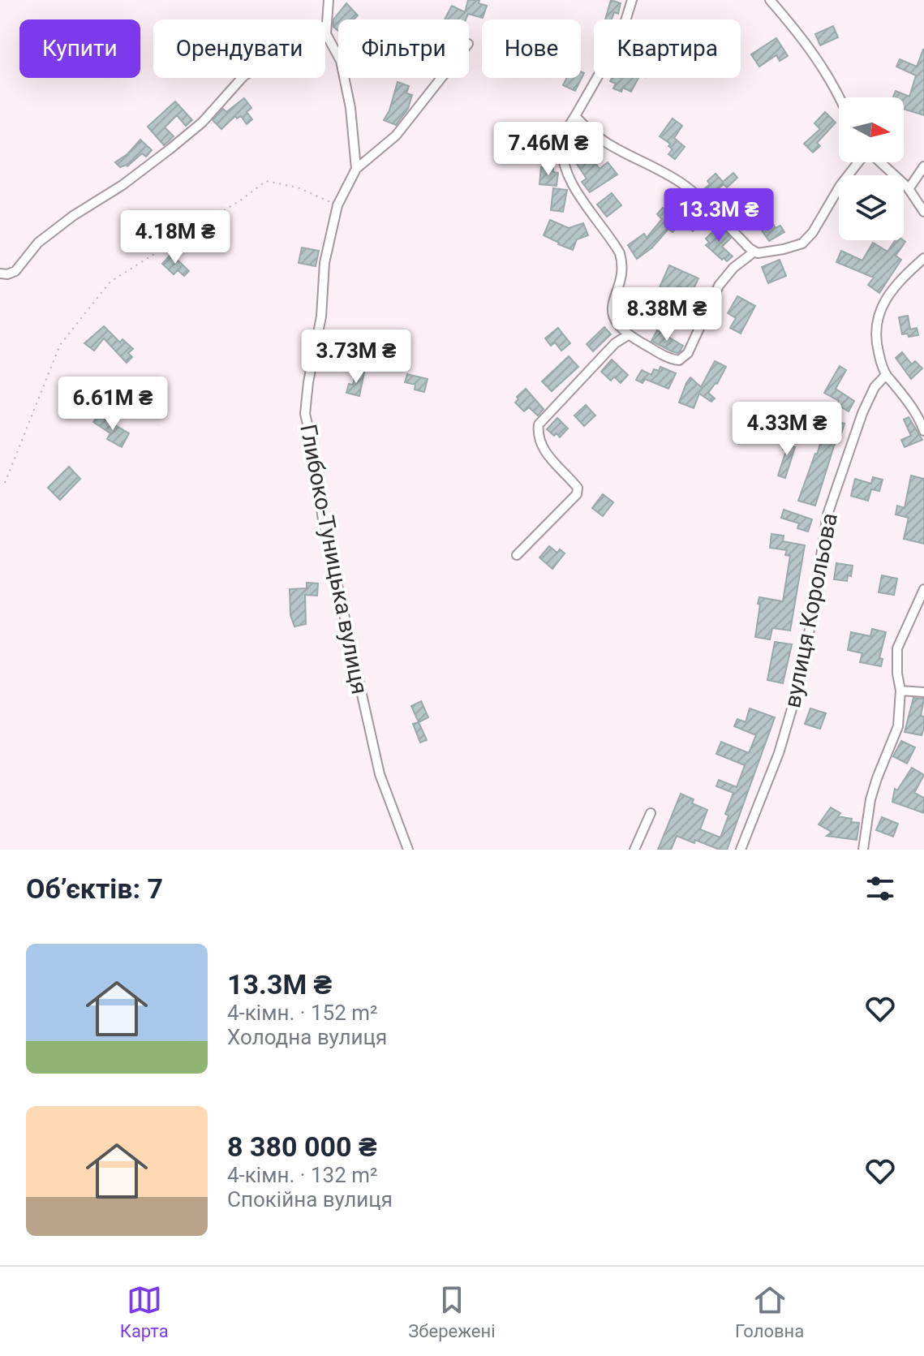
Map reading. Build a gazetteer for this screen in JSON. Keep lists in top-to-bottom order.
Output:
{
  "streets": {
    "street": ["Глибоко-Туницька вулиця", "вулиця Корольова"]
  },
  "north": "right",
  "page": {
    "chip": [
      "Купити",
      "Орендувати",
      "Фільтри",
      "Нове",
      "Квартира"
    ],
    "price": [
      "7.46M ₴",
      "13.3M ₴",
      "4.18M ₴",
      "8.38M ₴",
      "3.73M ₴",
      "6.61M ₴",
      "4.33M ₴"
    ],
    "heading": "Об’єктів: 7",
    "list": [
      {
        "name": "13.3M ₴",
        "note": "4-кімн. · 152 m² · Холодна вулиця"
      },
      {
        "name": "8 380 000 ₴",
        "note": "4-кімн. · 132 m² · Спокійна вулиця"
      }
    ],
    "tabs": ["Карта", "Збережені", "Головна"]
  }
}
